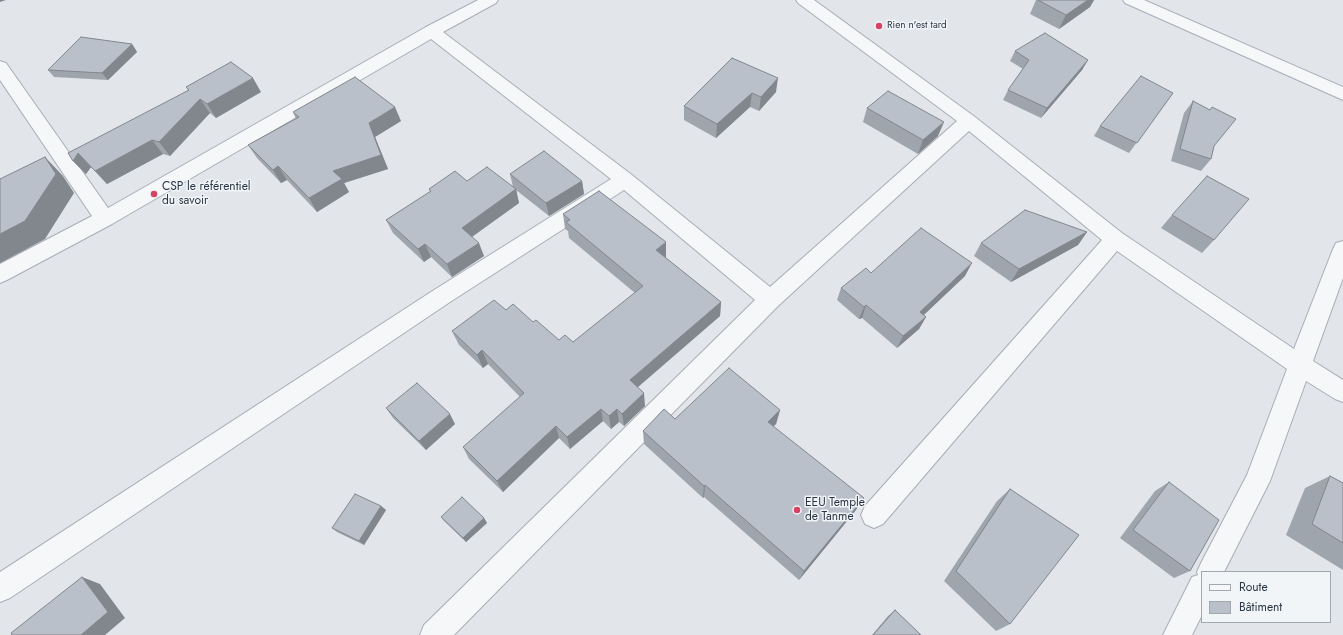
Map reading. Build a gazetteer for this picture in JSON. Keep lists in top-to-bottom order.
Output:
{
  "places": ["Rien n'est tard", "CSP le référentiel du savoir", "EEU Temple de Tanme"],
  "legend": ["Route", "Bâtiment"]
}
